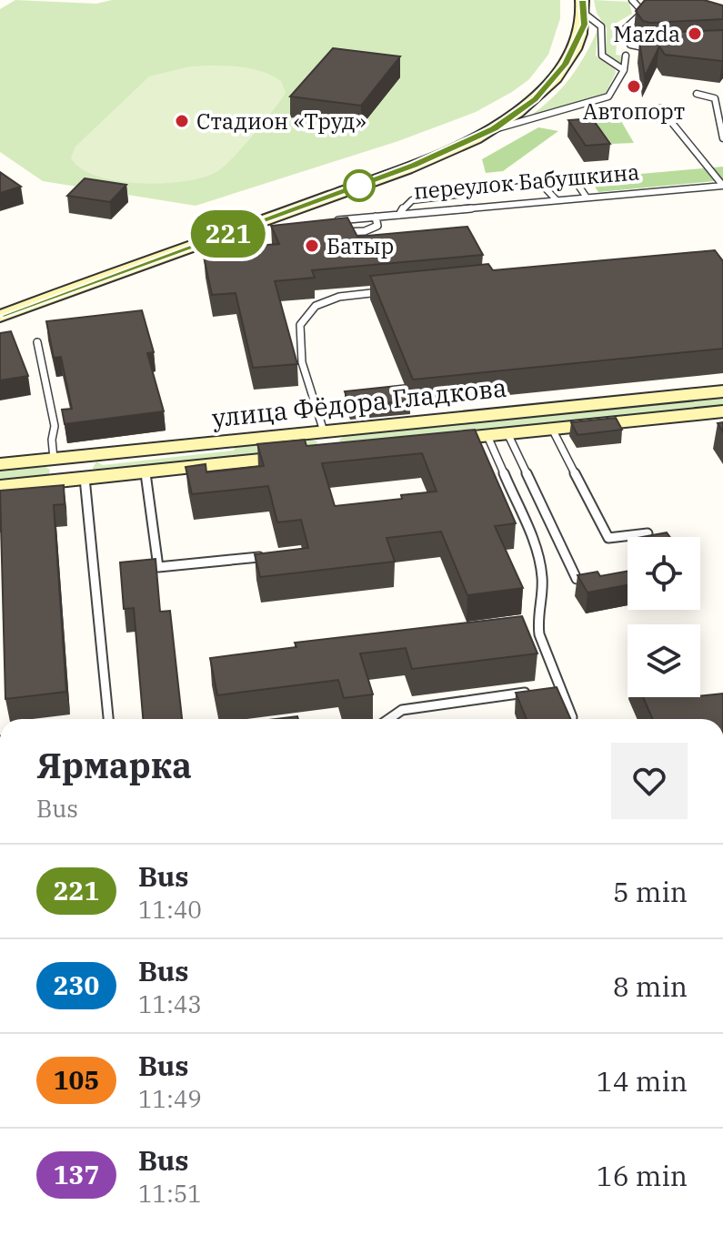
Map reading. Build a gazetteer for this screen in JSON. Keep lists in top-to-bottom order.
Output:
{
  "streets": {
    "main road": ["улица Фёдора Гладкова"],
    "lane": ["переулок Бабушкина"]
  },
  "places": [
    "Mazda",
    "Автопорт",
    "Стадион «Труд»",
    "Батыр"
  ],
  "lines": ["bus line 221"],
  "page": {
    "on_map": "221",
    "heading": ["Ярмарка", "Bus"],
    "list": [
      {
        "mark": "221",
        "name": "Bus",
        "note": "11:40",
        "value": "5 min"
      },
      {
        "mark": "230",
        "name": "Bus",
        "note": "11:43",
        "value": "8 min"
      },
      {
        "mark": "105",
        "name": "Bus",
        "note": "11:49",
        "value": "14 min"
      },
      {
        "mark": "137",
        "name": "Bus",
        "note": "11:51",
        "value": "16 min"
      }
    ]
  }
}
